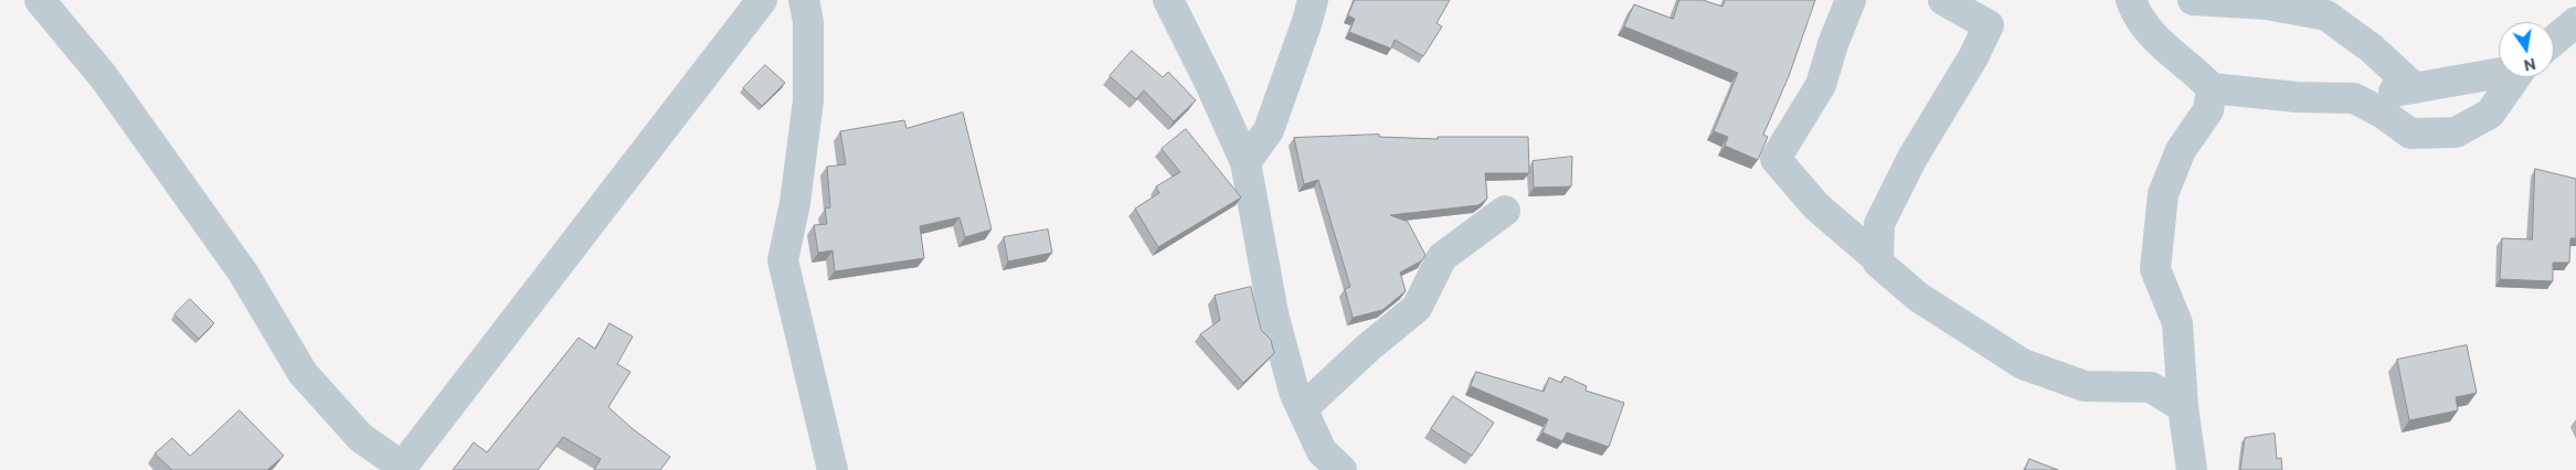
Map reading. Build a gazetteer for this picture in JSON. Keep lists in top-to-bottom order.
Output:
{
  "north": "bottom"
}
